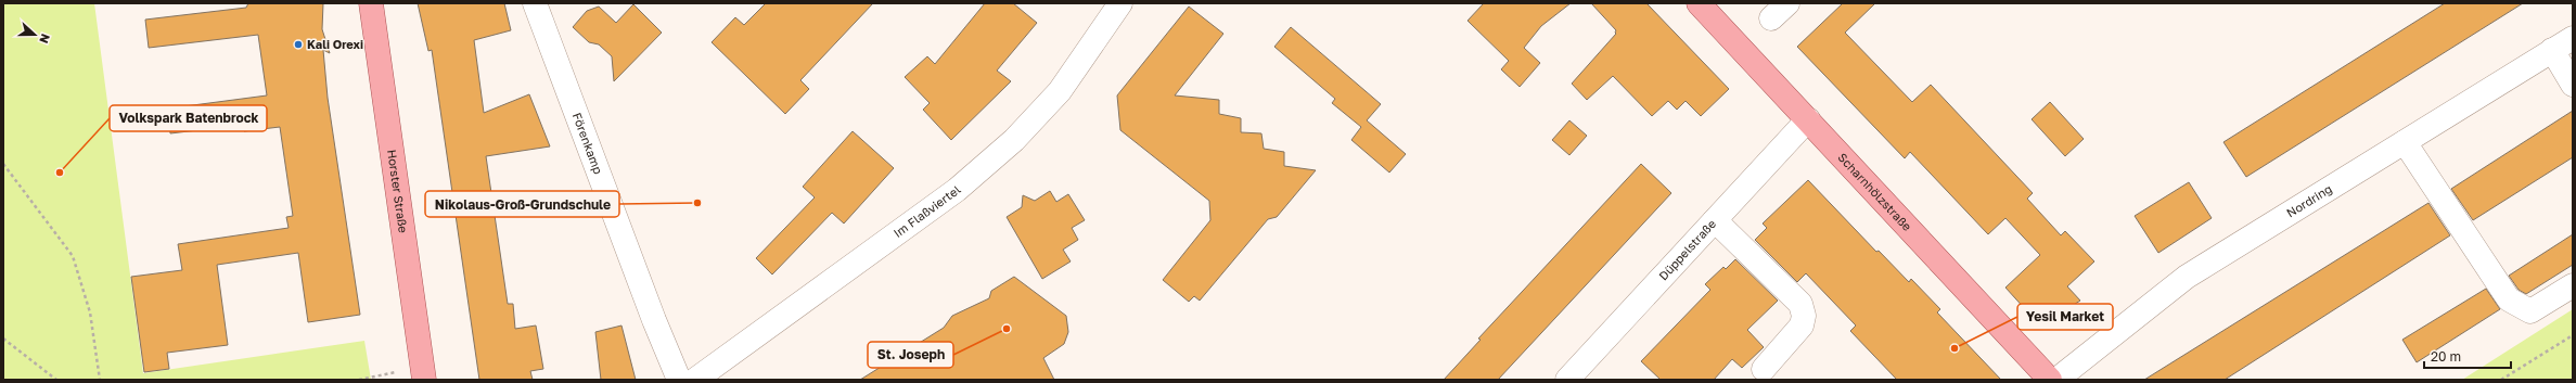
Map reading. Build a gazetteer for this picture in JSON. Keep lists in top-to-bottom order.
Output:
{
  "streets": {
    "main road": ["Horster Straße", "Scharnhölzstraße"],
    "street": [
      "Förenkamp",
      "Nordring",
      "Im Flaßviertel",
      "Düppelstraße"
    ]
  },
  "crossings": [
    ["Scharnhölzstraße", "Düppelstraße"]
  ],
  "places": [
    "Kali Orexi",
    "Volkspark Batenbrock",
    "Nikolaus-Groß-Grundschule",
    "St. Joseph",
    "Yesil Market"
  ],
  "scale_bar": "20 m",
  "north": "right"
}
